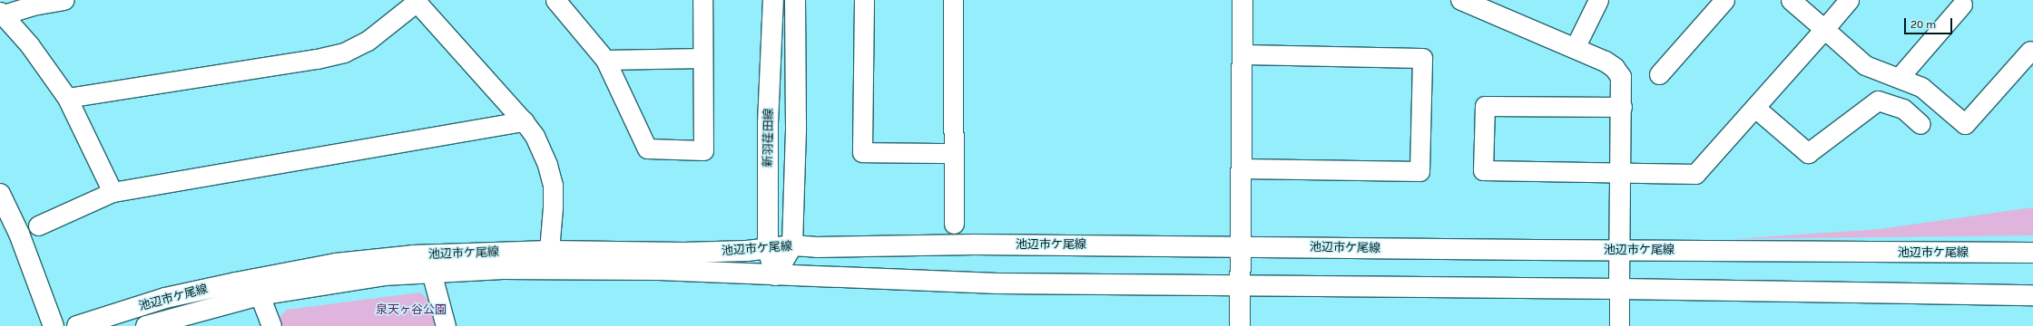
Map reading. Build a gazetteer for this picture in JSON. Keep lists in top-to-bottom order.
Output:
{
  "streets": {
    "street": ["新羽荏田線", "池辺市ケ尾線"]
  },
  "crossings": [
    ["新羽荏田線", "池辺市ケ尾線"]
  ],
  "parks": ["泉天ヶ谷公園"],
  "scale_bar": "20 m"
}
